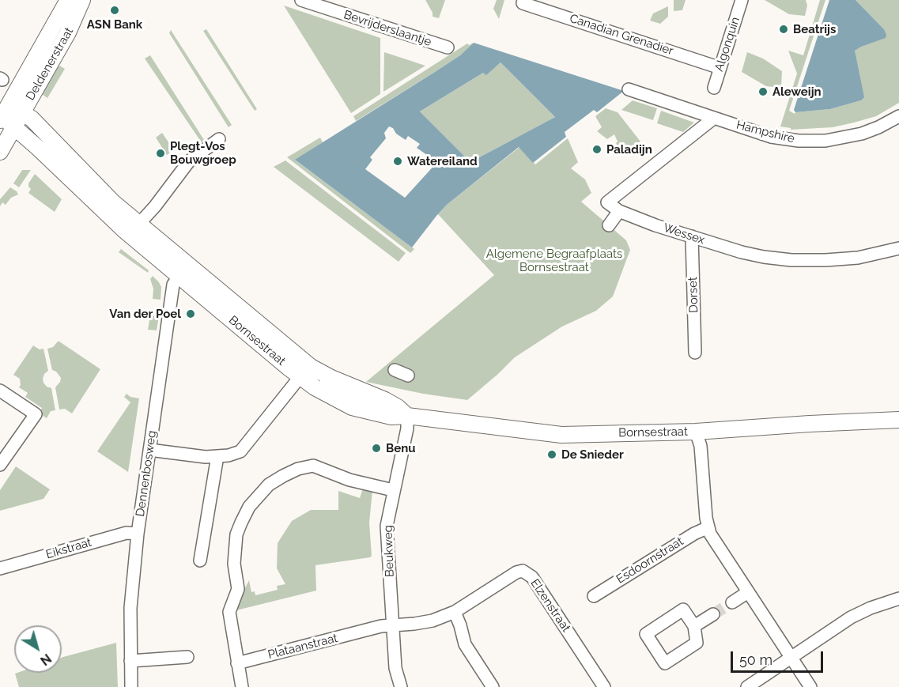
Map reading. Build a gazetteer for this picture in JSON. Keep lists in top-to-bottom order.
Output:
{
  "streets": {
    "main road": ["Deldenerstraat", "Bornsestraat"],
    "street": [
      "Bevrijderslaantje",
      "Canadian Grenadier",
      "Algonquin",
      "Hampshire",
      "Wessex",
      "Dorset",
      "Dennenbosweg",
      "Eikstraat",
      "Beukweg",
      "Esdoornstraat",
      "Elzenstraat",
      "Plataanstraat"
    ]
  },
  "crossings": [
    ["Canadian Grenadier", "Algonquin"],
    ["Deldenerstraat", "Bornsestraat"],
    ["Wessex", "Dorset"],
    ["Bornsestraat", "Dennenbosweg"],
    ["Bornsestraat", "Beukweg"],
    ["Dennenbosweg", "Eikstraat"],
    ["Beukweg", "Elzenstraat"],
    ["Beukweg", "Plataanstraat"],
    ["Elzenstraat", "Plataanstraat"]
  ],
  "parks": ["Algemene Begraafplaats Bornsestraat"],
  "places": [
    "ASN Bank",
    "Beatrijs",
    "Aleweijn",
    "Paladijn",
    "Plegt-Vos Bouwgroep",
    "Watereiland",
    "Van der Poel",
    "Benu",
    "De Snieder"
  ],
  "scale_bar": "50 m",
  "north": "bottom right"
}
